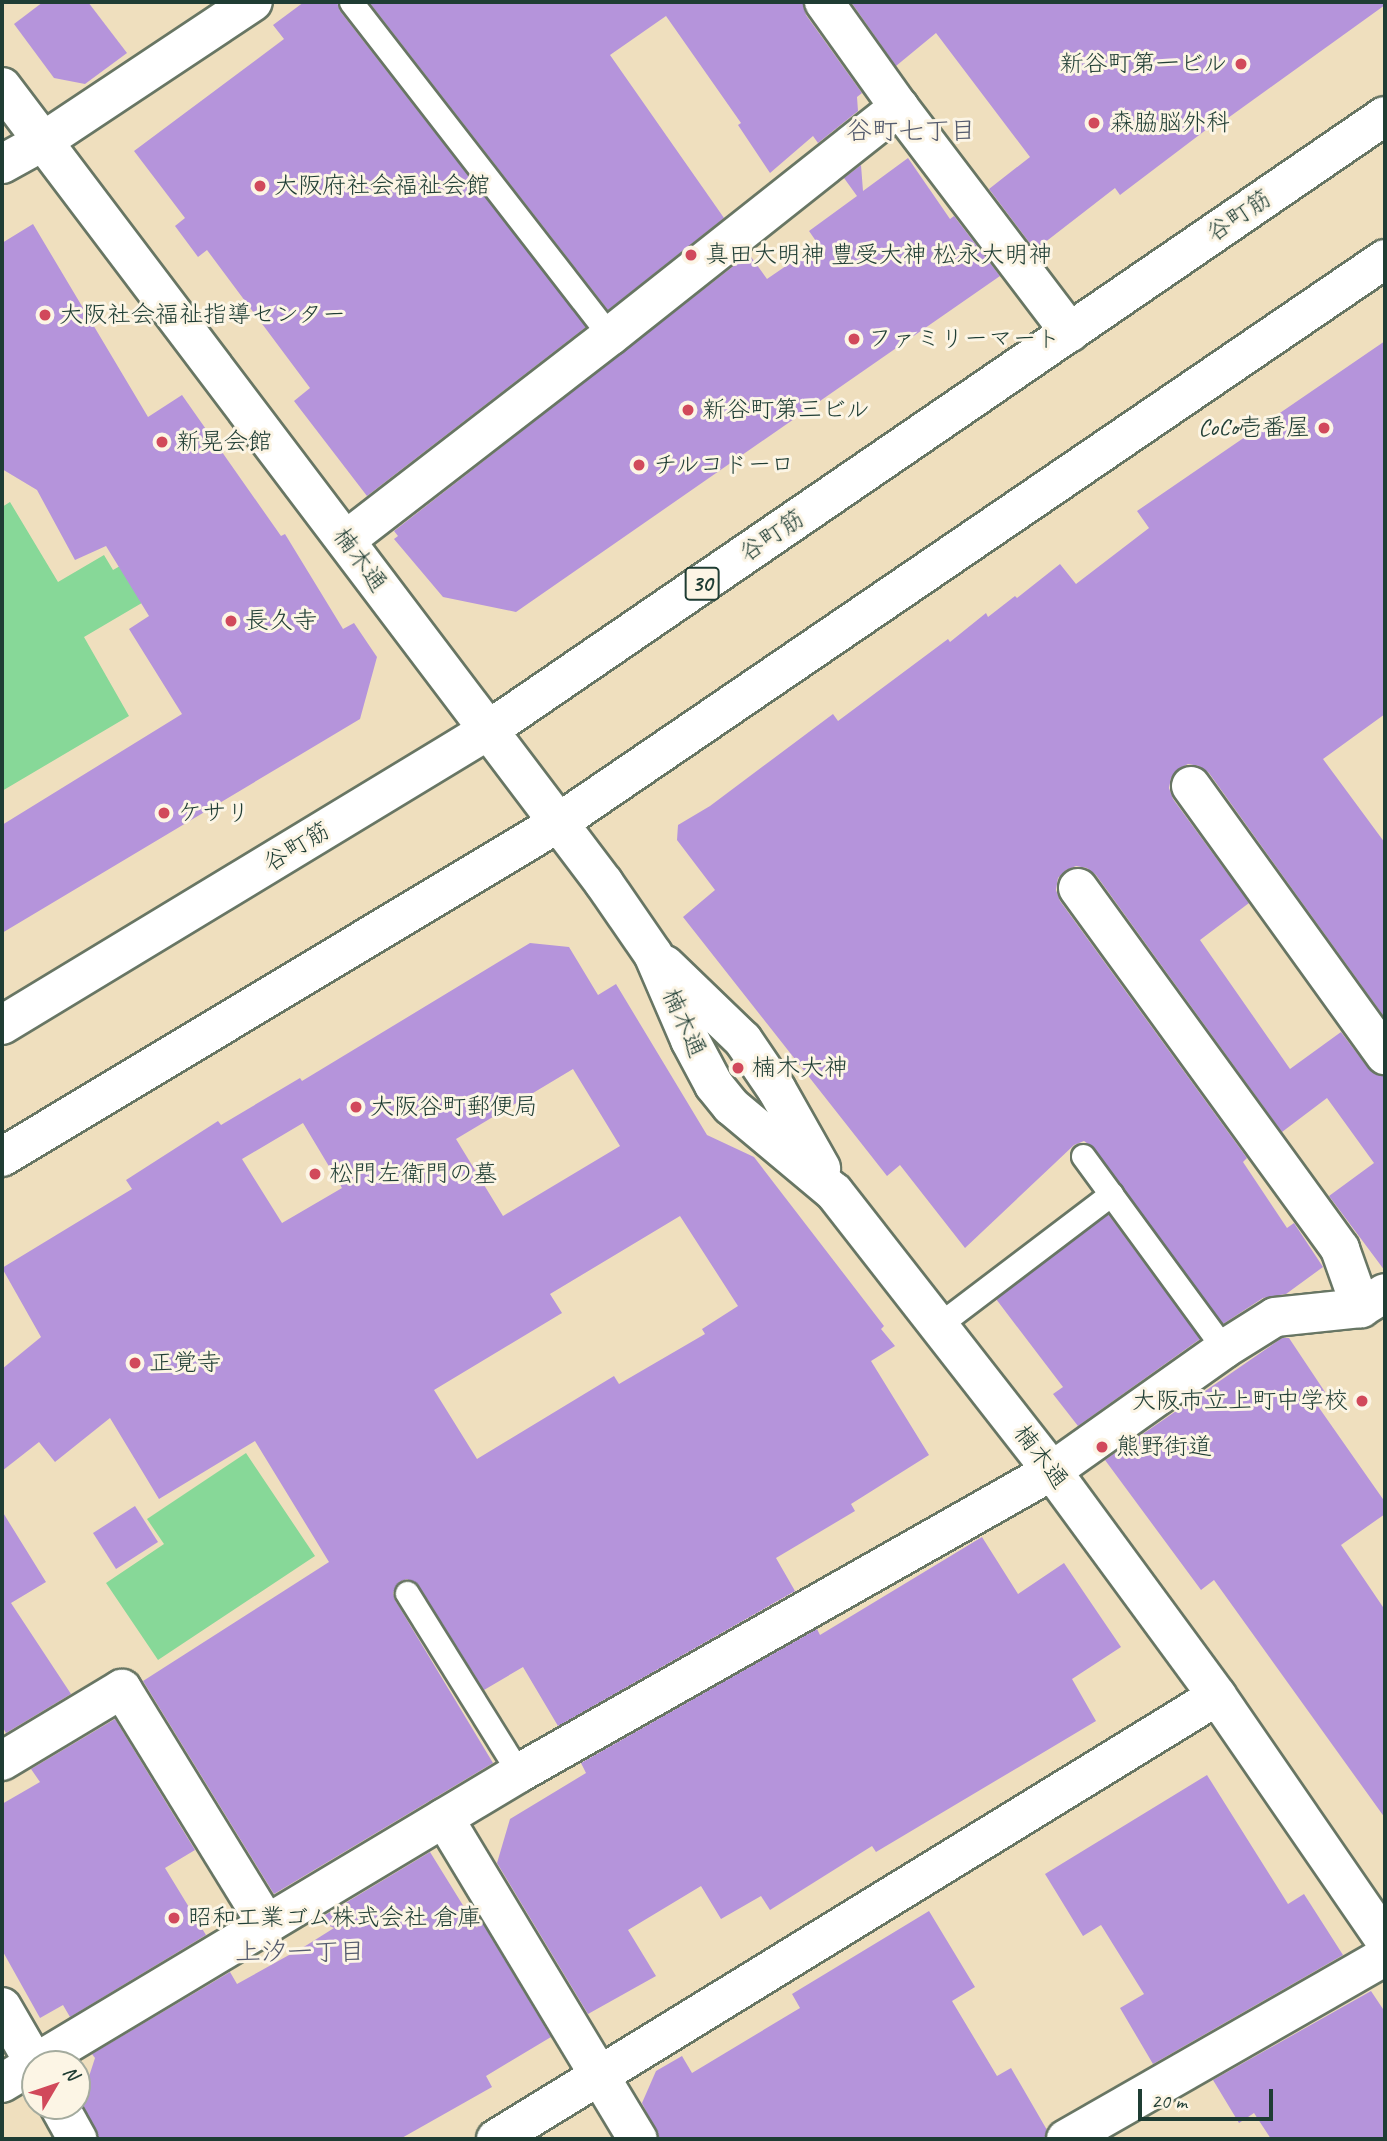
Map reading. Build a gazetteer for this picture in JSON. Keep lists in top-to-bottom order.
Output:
{
  "streets": {
    "street": ["谷町筋", "楠木通", "30"]
  },
  "crossings": [
    ["谷町筋", "楠木通"]
  ],
  "districts": ["谷町七丁目", "上汐一丁目"],
  "places": [
    "新谷町第一ビル",
    "森脇脳外科",
    "大阪府社会福祉会館",
    "真田大明神 豊受大神 松永大明神",
    "大阪社会福祉指導センター",
    "ファミリーマート",
    "新谷町第三ビル",
    "CoCo壱番屋",
    "新晃会館",
    "チルコドーロ",
    "長久寺",
    "ケサリ",
    "楠木大神",
    "大阪谷町郵便局",
    "松門左衛門の墓",
    "正覚寺",
    "大阪市立上町中学校",
    "熊野街道",
    "昭和工業ゴム株式会社 倉庫"
  ],
  "scale_bar": "20 m",
  "north": "top right"
}
